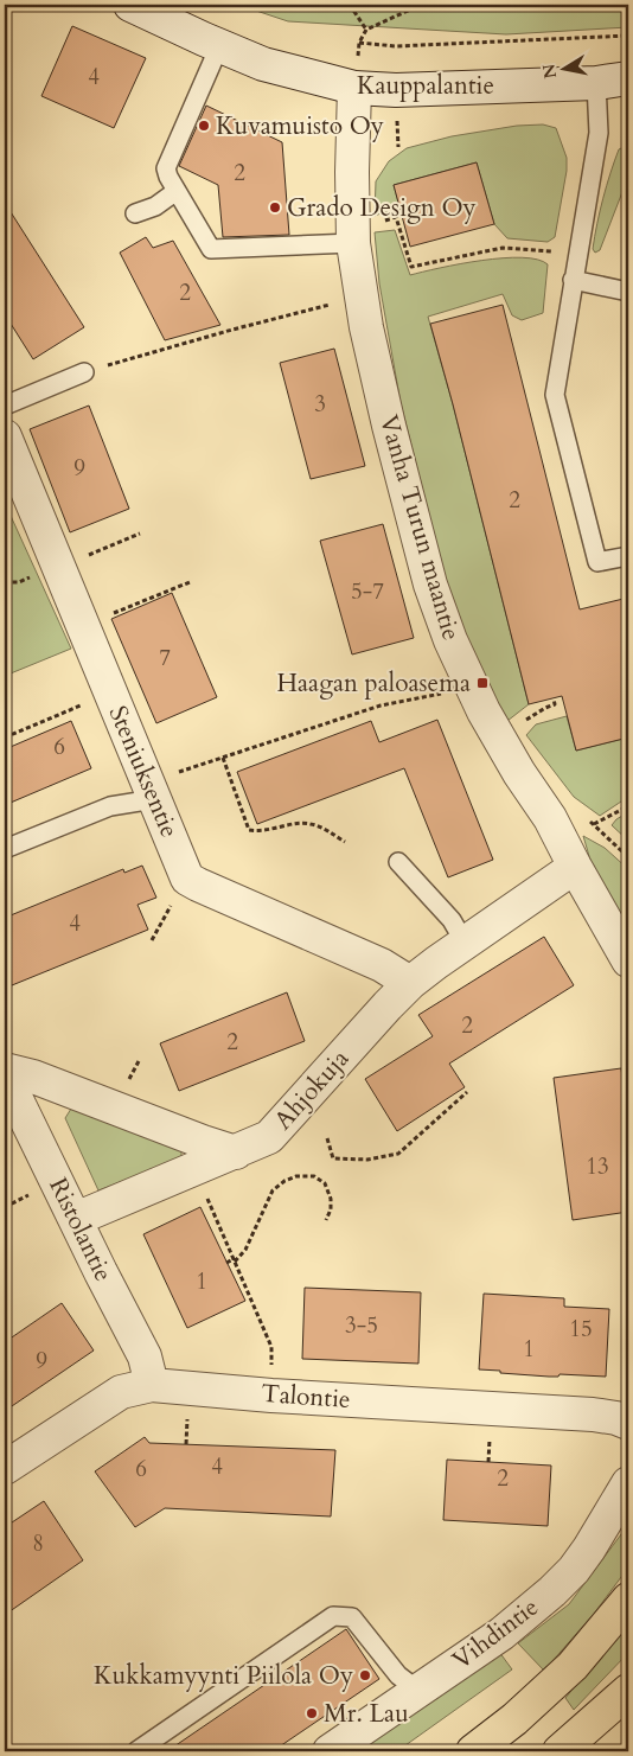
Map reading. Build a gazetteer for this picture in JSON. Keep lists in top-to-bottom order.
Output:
{
  "streets": {
    "street": [
      "Kauppalantie",
      "Vanha Turun maantie",
      "Steniuksentie",
      "Ahjokuja",
      "Ristolantie",
      "Talontie",
      "Vihdintie"
    ]
  },
  "crossings": [
    ["Kauppalantie", "Vanha Turun maantie"],
    ["Vanha Turun maantie", "Ahjokuja"],
    ["Steniuksentie", "Ahjokuja"],
    ["Ahjokuja", "Ristolantie"],
    ["Ristolantie", "Talontie"]
  ],
  "places": {
    "other": [
      "Kuvamuisto Oy",
      "Grado Design Oy",
      "Kukkamyynti Piilola Oy",
      "Mr. Lau"
    ],
    "transit": ["Haagan paloasema"]
  },
  "house_numbers": [
    "4",
    "2",
    "2",
    "3",
    "9",
    "2",
    "5-7",
    "7",
    "6",
    "4",
    "2",
    "2",
    "13",
    "1",
    "3-5",
    "15",
    "1",
    "9",
    "4",
    "6",
    "2",
    "8"
  ],
  "north": "left"
}
